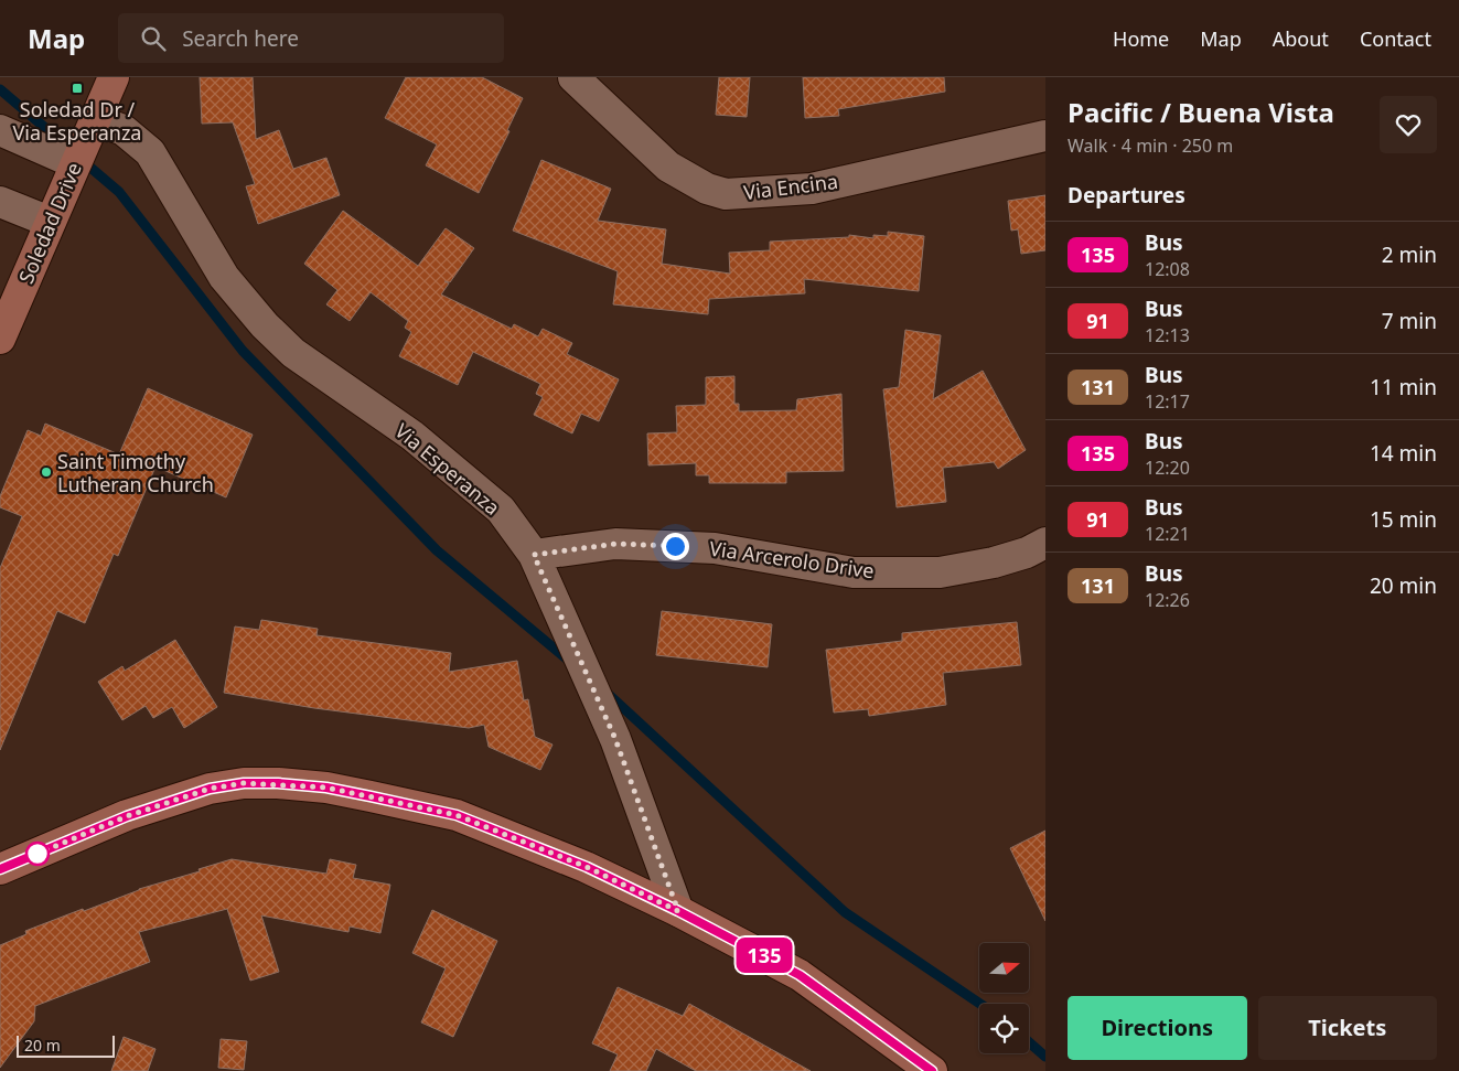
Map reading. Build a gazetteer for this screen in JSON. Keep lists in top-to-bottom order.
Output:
{
  "streets": {
    "main road": ["Soledad Drive"],
    "street": ["Via Encina", "Via Esperanza", "Via Arcerolo Drive"]
  },
  "crossings": [
    ["Soledad Drive", "Via Esperanza"],
    ["Via Esperanza", "Via Arcerolo Drive"]
  ],
  "places": {
    "transit": ["Soledad Dr / Via Esperanza"],
    "other": ["Saint Timothy Lutheran Church"]
  },
  "lines": ["bus line 135"],
  "scale_bar": "20 m",
  "north": "right",
  "page": {
    "header": "Map",
    "search": "Search here",
    "nav": [
      "Home",
      "Map",
      "About",
      "Contact"
    ],
    "on_map": "135",
    "heading": [
      ["Pacific / Buena Vista", "Walk · 4 min · 250 m"],
      "Departures"
    ],
    "list": [
      {
        "mark": "135",
        "name": "Bus",
        "note": "12:08",
        "value": "2 min"
      },
      {
        "mark": "91",
        "name": "Bus",
        "note": "12:13",
        "value": "7 min"
      },
      {
        "mark": "131",
        "name": "Bus",
        "note": "12:17",
        "value": "11 min"
      },
      {
        "mark": "135",
        "name": "Bus",
        "note": "12:20",
        "value": "14 min"
      },
      {
        "mark": "91",
        "name": "Bus",
        "note": "12:21",
        "value": "15 min"
      },
      {
        "mark": "131",
        "name": "Bus",
        "note": "12:26",
        "value": "20 min"
      }
    ],
    "buttons": ["Directions", "Tickets"],
    "scale": "20 m"
  }
}
